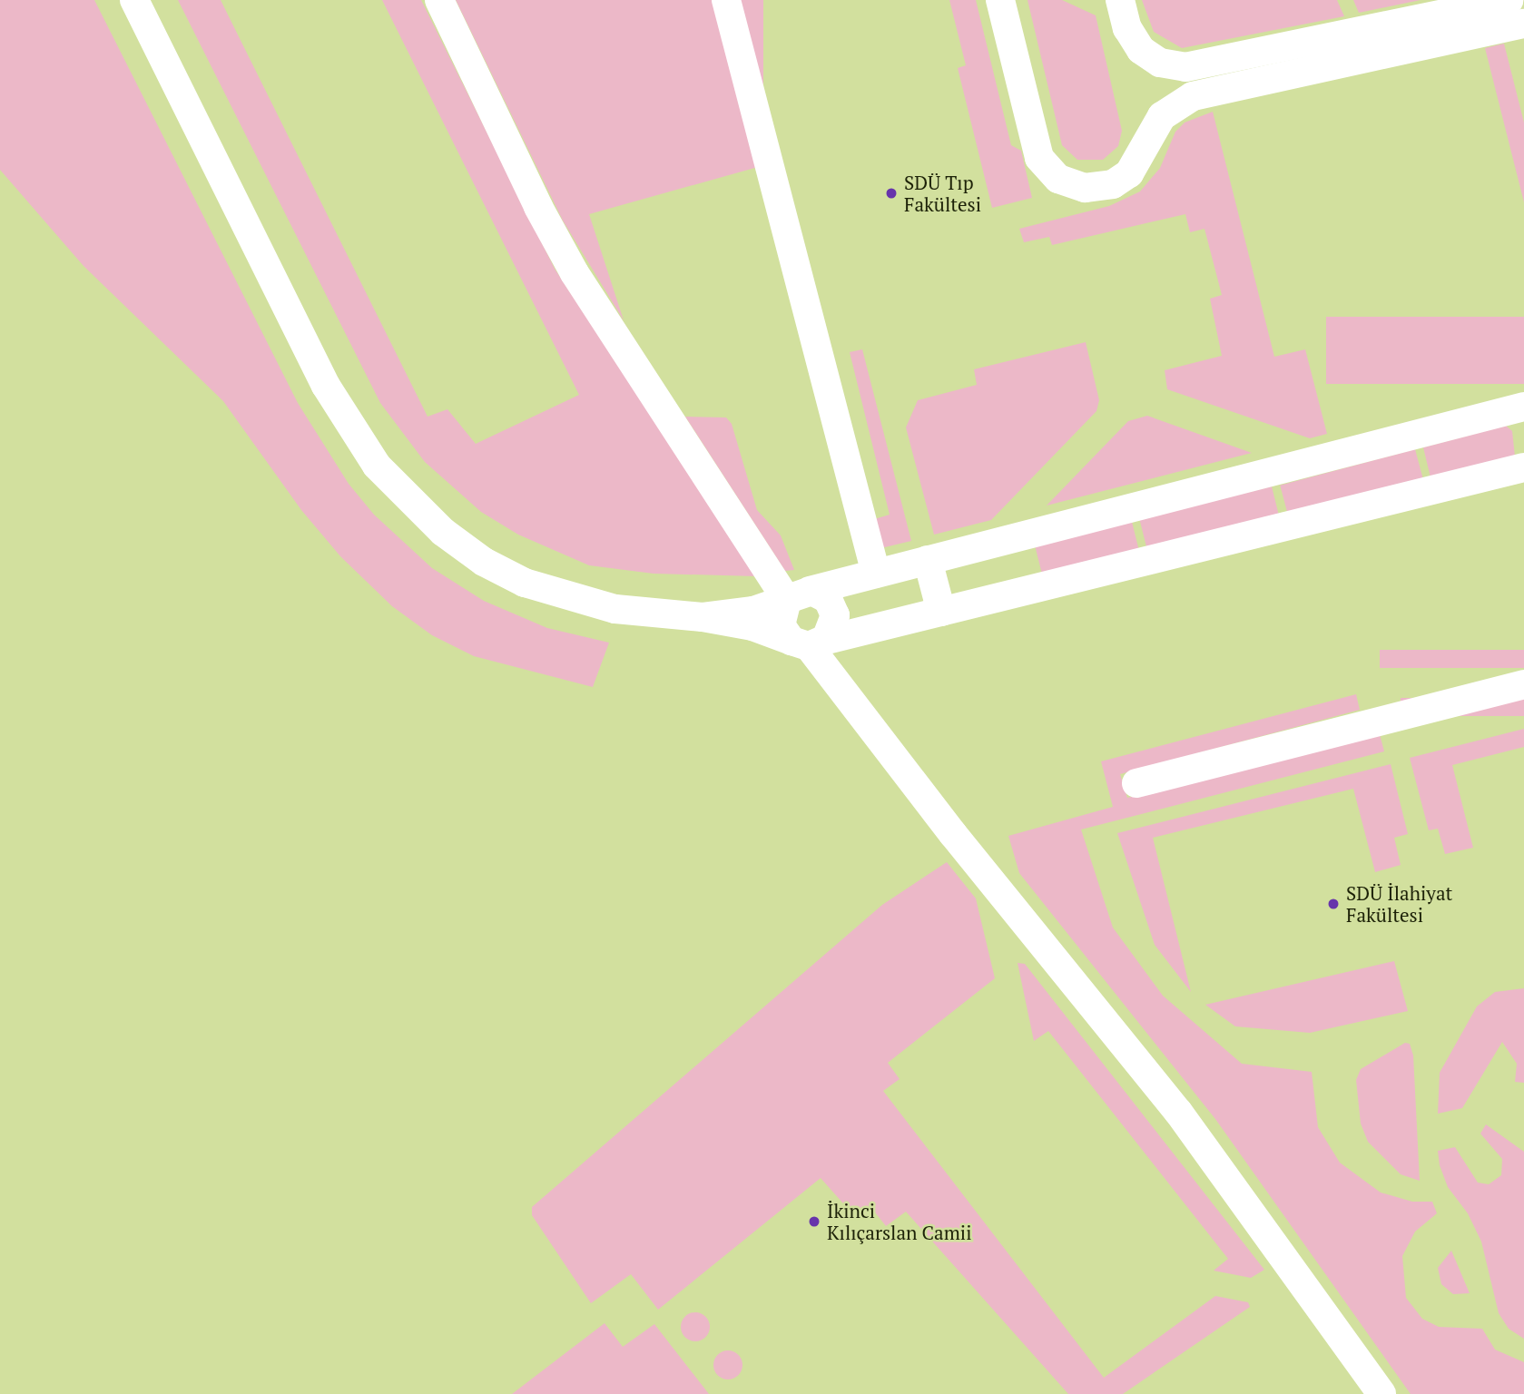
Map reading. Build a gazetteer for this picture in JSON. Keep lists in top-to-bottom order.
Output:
{
  "places": ["SDÜ Tıp Fakültesi", "SDÜ İlahiyat Fakültesi", "İkinci Kılıçarslan Camii"]
}
